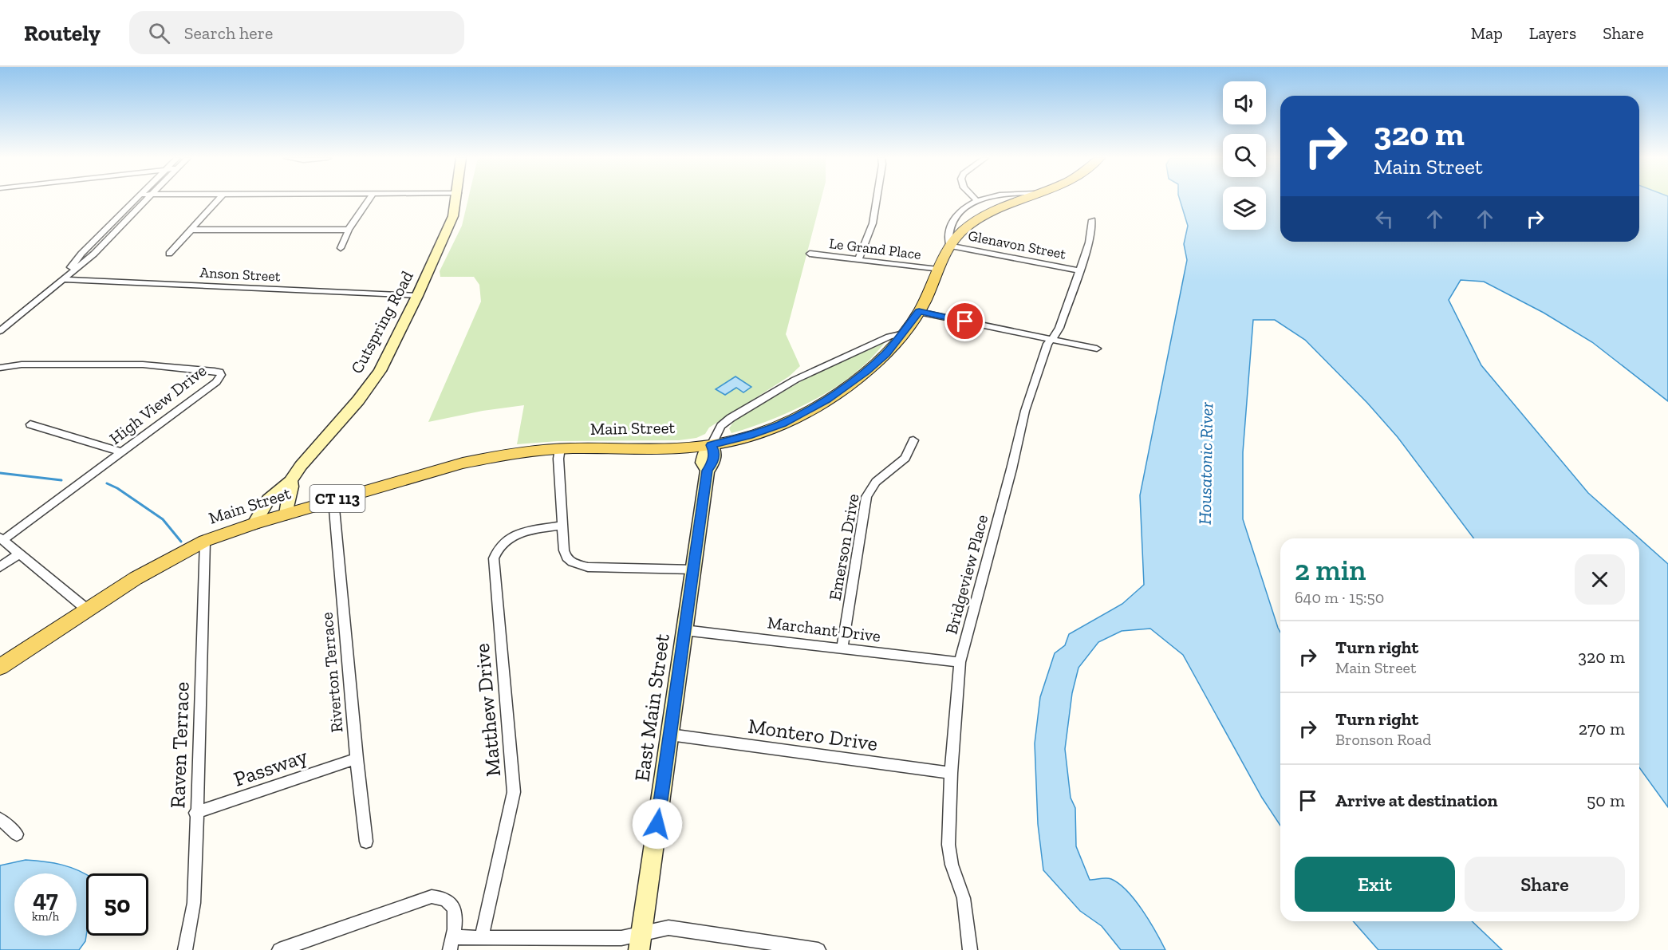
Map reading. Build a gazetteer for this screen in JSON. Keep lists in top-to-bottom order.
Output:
{
  "streets": {
    "main road": ["Main Street", "CT 113"],
    "street": [
      "Glenavon Street",
      "Le Grand Place",
      "Anson Street",
      "Cutspring Road",
      "High View Drive",
      "Emerson Drive",
      "Bridgeview Place",
      "Marchant Drive",
      "Riverton Terrace",
      "East Main Street",
      "Matthew Drive",
      "Montero Drive",
      "Raven Terrace",
      "Passway"
    ]
  },
  "crossings": [
    ["Glenavon Street", "Main Street"],
    ["Glenavon Street", "Bridgeview Place"],
    ["Le Grand Place", "Main Street"],
    ["Anson Street", "Cutspring Road"],
    ["Cutspring Road", "Main Street"],
    ["Main Street", "Riverton Terrace"],
    ["Main Street", "East Main Street"],
    ["Main Street", "Raven Terrace"],
    ["Emerson Drive", "Marchant Drive"],
    ["Bridgeview Place", "Marchant Drive"],
    ["Bridgeview Place", "Montero Drive"],
    ["Marchant Drive", "East Main Street"],
    ["Riverton Terrace", "Passway"],
    ["East Main Street", "Montero Drive"],
    ["Raven Terrace", "Passway"]
  ],
  "water": ["Housatonic River"],
  "page": {
    "header": "Routely",
    "search": "Search here",
    "nav": ["Map", "Layers", "Share"],
    "turn": ["320 m", "Main Street"],
    "heading": ["2 min", "640 m · 15:50"],
    "list": [
      {
        "name": "Turn right",
        "note": "Main Street",
        "value": "320 m"
      },
      {
        "name": "Turn right",
        "note": "Bronson Road",
        "value": "270 m"
      },
      {
        "name": "Arrive at destination",
        "value": "50 m"
      }
    ],
    "buttons": ["Exit", "Share"],
    "speed": "47 km/h",
    "limit": "50"
  }
}
